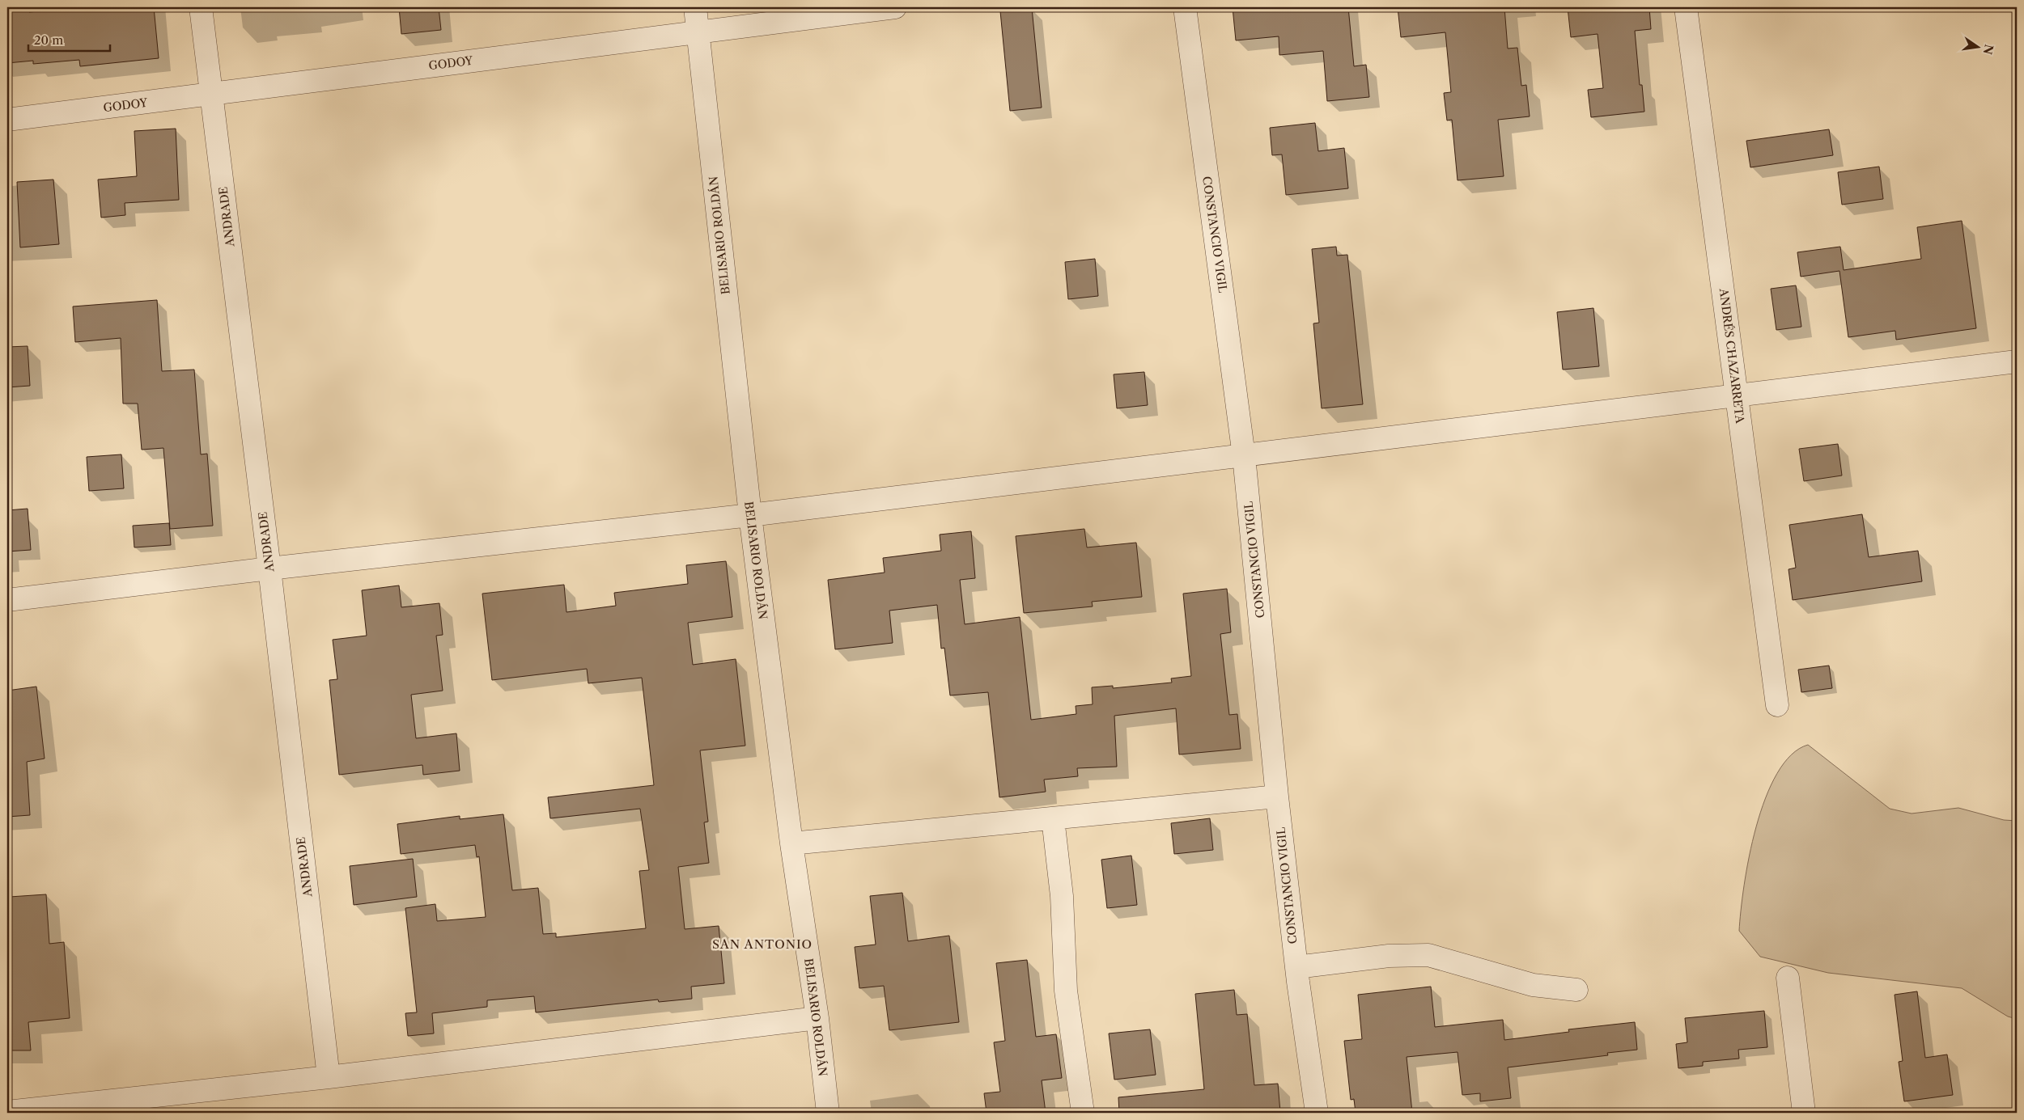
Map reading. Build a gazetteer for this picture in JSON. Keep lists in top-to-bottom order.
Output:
{
  "streets": {
    "street": [
      "GODOY",
      "ANDRADE",
      "CONSTANCIO VIGIL",
      "BELISARIO ROLDÁN",
      "ANDRÉS CHAZARRETA"
    ]
  },
  "crossings": [
    ["GODOY", "ANDRADE"],
    ["GODOY", "BELISARIO ROLDÁN"]
  ],
  "districts": ["SAN ANTONIO"],
  "scale_bar": "20 m",
  "north": "right"
}
